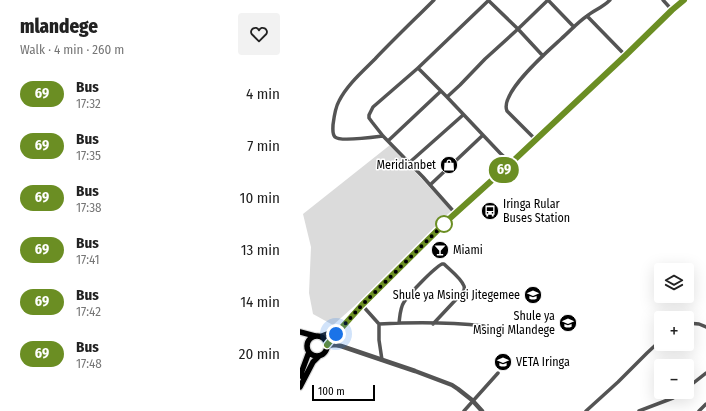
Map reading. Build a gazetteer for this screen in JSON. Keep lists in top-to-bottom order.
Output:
{
  "places": {
    "shop": ["Meridianbet"],
    "bus stop": ["Iringa Rular Buses Station"],
    "bar": ["Miami"],
    "school or university": ["Shule ya Msingi Jitegemee", "Shule ya Msingi Mlandege", "VETA Iringa"]
  },
  "lines": ["bus line 69"],
  "scale_bar": "100 m",
  "page": {
    "heading": ["mlandege", "Walk · 4 min · 260 m"],
    "on_map": "69",
    "list": [
      {
        "mark": "69",
        "name": "Bus",
        "note": "17:32",
        "value": "4 min"
      },
      {
        "mark": "69",
        "name": "Bus",
        "note": "17:35",
        "value": "7 min"
      },
      {
        "mark": "69",
        "name": "Bus",
        "note": "17:38",
        "value": "10 min"
      },
      {
        "mark": "69",
        "name": "Bus",
        "note": "17:41",
        "value": "13 min"
      },
      {
        "mark": "69",
        "name": "Bus",
        "note": "17:42",
        "value": "14 min"
      },
      {
        "mark": "69",
        "name": "Bus",
        "note": "17:48",
        "value": "20 min"
      }
    ],
    "map_buttons": ["+", "−"],
    "scale": "100 m"
  }
}
